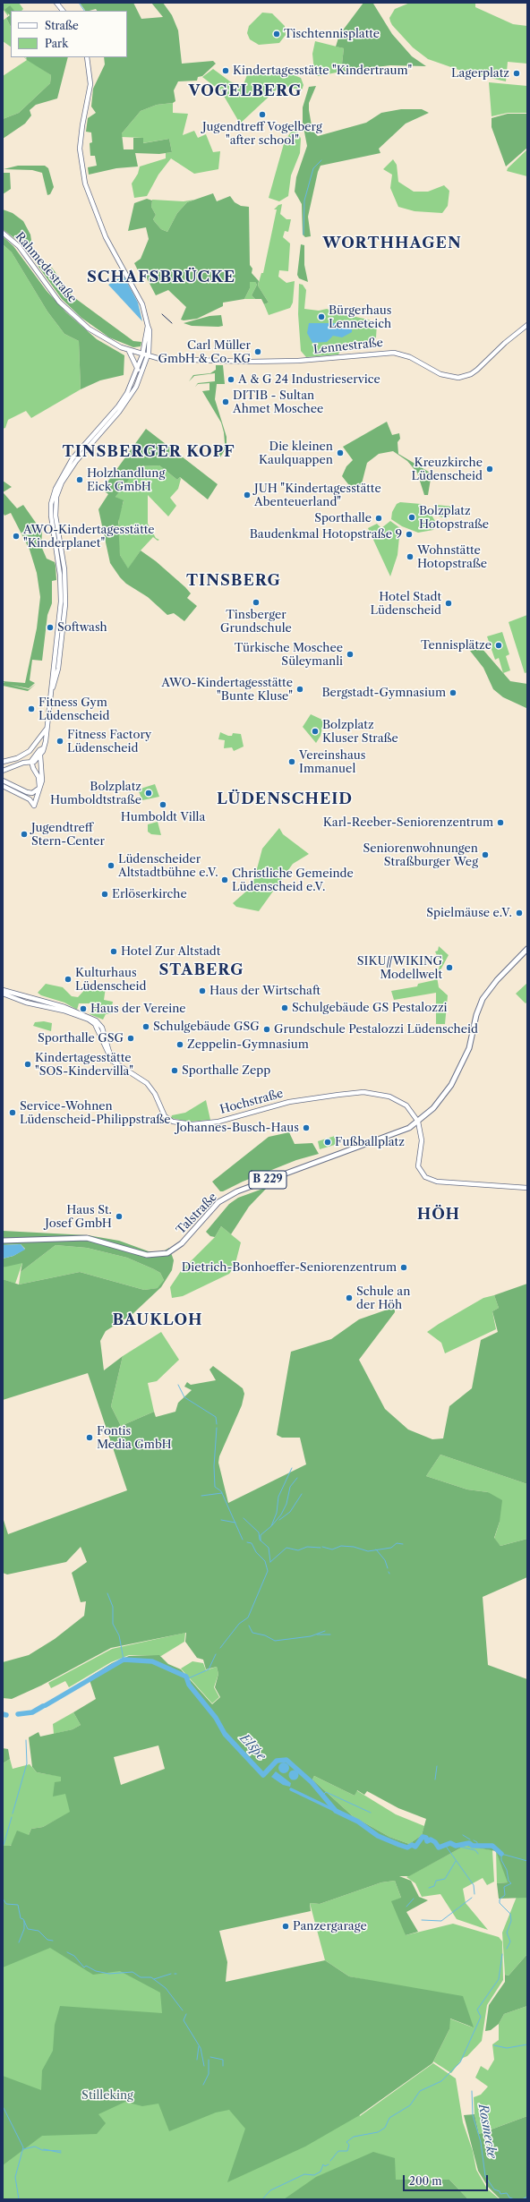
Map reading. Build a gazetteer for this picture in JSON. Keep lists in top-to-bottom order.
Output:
{
  "streets": {
    "main road": [
      "Rahmedestraße",
      "Lennestraße",
      "Hochstraße",
      "B 229",
      "Talstraße"
    ]
  },
  "crossings": [
    ["Rahmedestraße", "Lennestraße"],
    ["Hochstraße", "B 229"],
    ["Hochstraße", "Talstraße"],
    ["B 229", "Talstraße"]
  ],
  "districts": [
    "VOGELBERG",
    "WORTHHAGEN",
    "SCHAFSBRÜCKE",
    "TINSBERGER KOPF",
    "TINSBERG",
    "LÜDENSCHEID",
    "STABERG",
    "HÖH",
    "BAUKLOH"
  ],
  "water": ["Elspe", "Rosmecke"],
  "parks": ["Stilleking"],
  "places": [
    "Tischtennisplatte",
    "Kindertagesstätte \"Kindertraum\"",
    "Lagerplatz",
    "Jugendtreff Vogelberg \"after school\"",
    "Bürgerhaus Lenneteich",
    "Carl Müller GmbH & Co. KG",
    "A & G 24 Industrieservice",
    "DITIB - Sultan Ahmet Moschee",
    "Die kleinen Kaulquappen",
    "Kreuzkirche Lüdenscheid",
    "Holzhandlung Eick GmbH",
    "JUH \"Kindertagesstätte Abenteuerland\"",
    "Bolzplatz Hotopstraße",
    "Sporthalle",
    "Baudenkmal Hotopstraße 9",
    "AWO-Kindertagesstätte \"Kinderplanet\"",
    "Wohnstätte Hotopstraße",
    "Tinsberger Grundschule",
    "Hotel Stadt Lüdenscheid",
    "Softwash",
    "Tennisplätze",
    "Türkische Moschee Süleymanli",
    "AWO-Kindertagesstätte \"Bunte Kluse\"",
    "Bergstadt-Gymnasium",
    "Fitness Gym Lüdenscheid",
    "Bolzplatz Kluser Straße",
    "Fitness Factory Lüdenscheid",
    "Vereinshaus Immanuel",
    "Bolzplatz Humboldtstraße",
    "Humboldt Villa",
    "Karl-Reeber-Seniorenzentrum",
    "Jugendtreff Stern-Center",
    "Seniorenwohnungen Straßburger Weg",
    "Lüdenscheider Altstadtbühne e.V.",
    "Christliche Gemeinde Lüdenscheid e.V.",
    "Erlöserkirche",
    "Spielmäuse e.V.",
    "Hotel Zur Altstadt",
    "SIKU//WIKING Modellwelt",
    "Kulturhaus Lüdenscheid",
    "Haus der Wirtschaft",
    "Schulgebäude GS Pestalozzi",
    "Haus der Vereine",
    "Schulgebäude GSG",
    "Grundschule Pestalozzi Lüdenscheid",
    "Sporthalle GSG",
    "Zeppelin-Gymnasium",
    "Kindertagesstätte \"SOS-Kindervilla\"",
    "Sporthalle Zepp",
    "Service-Wohnen Lüdenscheid-Philippstraße",
    "Johannes-Busch-Haus",
    "Fußballplatz",
    "Haus St. Josef GmbH",
    "Dietrich-Bonhoeffer-Seniorenzentrum",
    "Schule an der Höh",
    "Fontis Media GmbH",
    "Panzergarage"
  ],
  "legend": ["Straße", "Park"],
  "scale_bar": "200 m"
}
